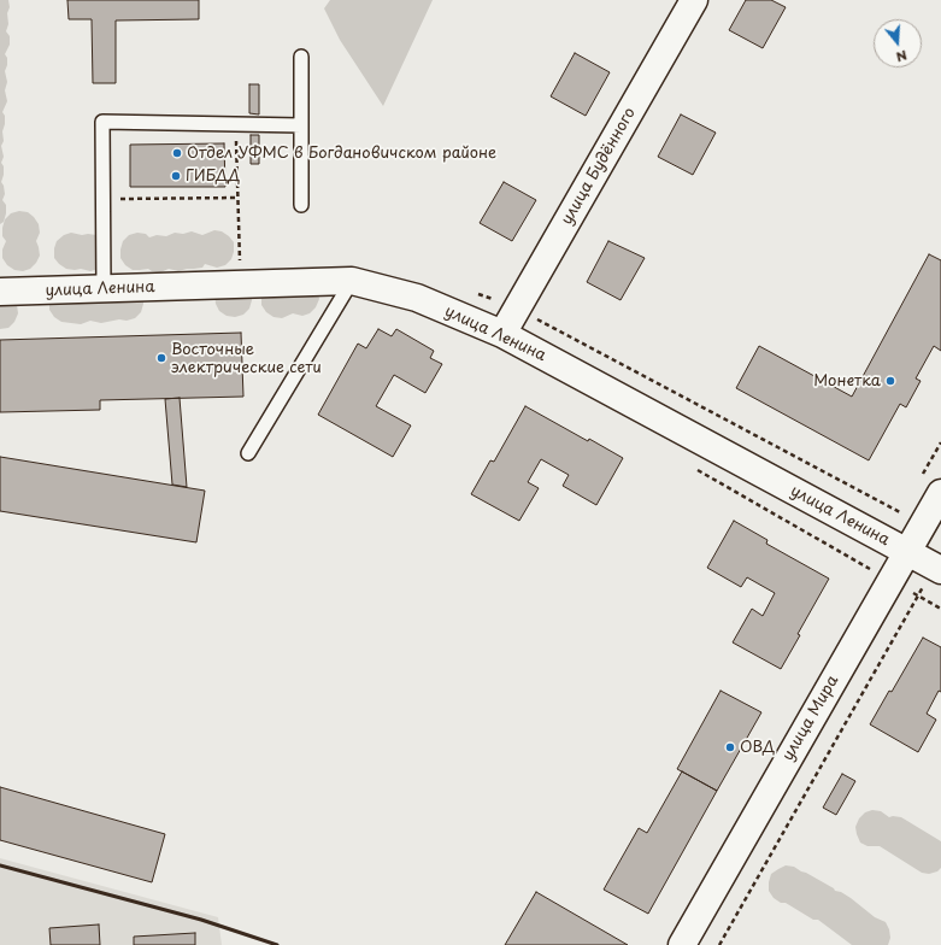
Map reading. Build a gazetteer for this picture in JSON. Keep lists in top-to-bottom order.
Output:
{
  "streets": {
    "street": ["улица Будённого", "улица Ленина", "улица Мира"]
  },
  "crossings": [
    ["улица Будённого", "улица Ленина"],
    ["улица Ленина", "улица Мира"]
  ],
  "places": [
    "Отдел УФМС в Богдановичском районе",
    "ГИБДД",
    "Восточные электрические сети",
    "Монетка",
    "ОВД"
  ],
  "north": "bottom"
}
